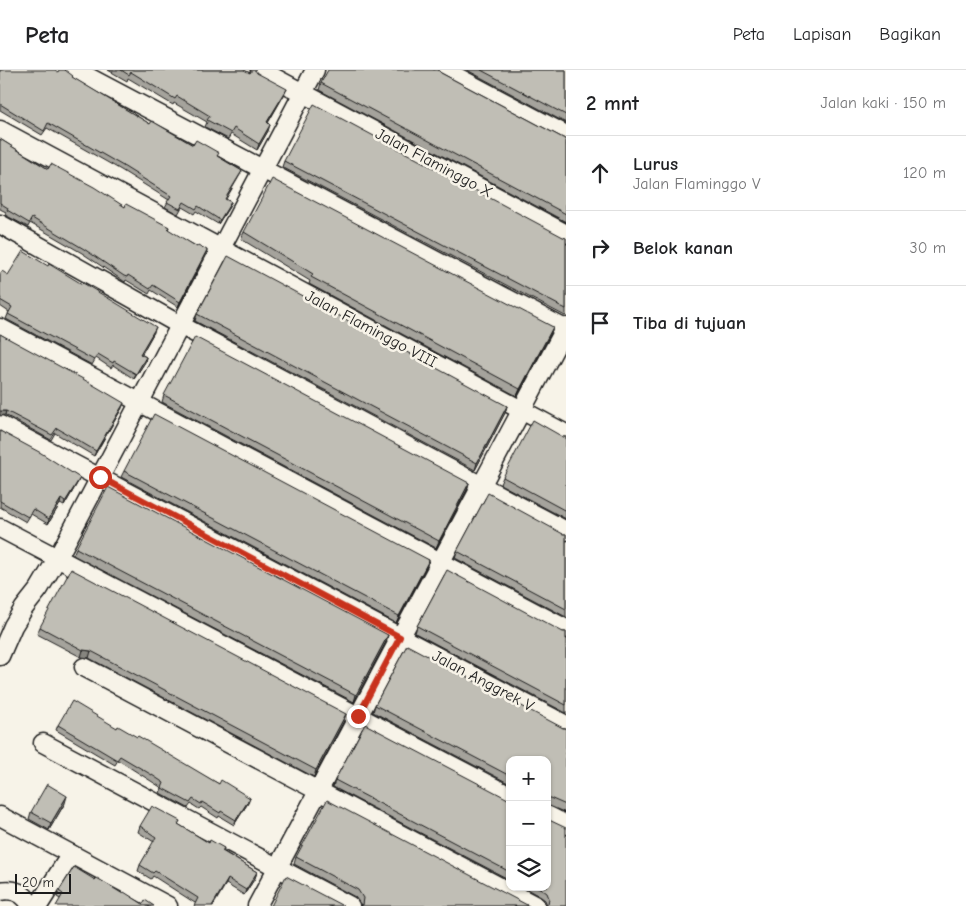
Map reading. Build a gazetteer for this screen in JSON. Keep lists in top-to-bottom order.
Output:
{
  "streets": {
    "street": ["Jalan Flaminggo X", "Jalan Flaminggo VIII", "Jalan Anggrek V"]
  },
  "scale_bar": "20 m",
  "page": {
    "header": "Peta",
    "nav": ["Peta", "Lapisan", "Bagikan"],
    "heading": ["2 mnt", "Jalan kaki · 150 m"],
    "list": [
      ["Lurus", "Jalan Flaminggo V", "120 m"],
      ["Belok kanan", "30 m"],
      "Tiba di tujuan"
    ],
    "map_buttons": ["+", "−"],
    "scale": "20 m"
  }
}
